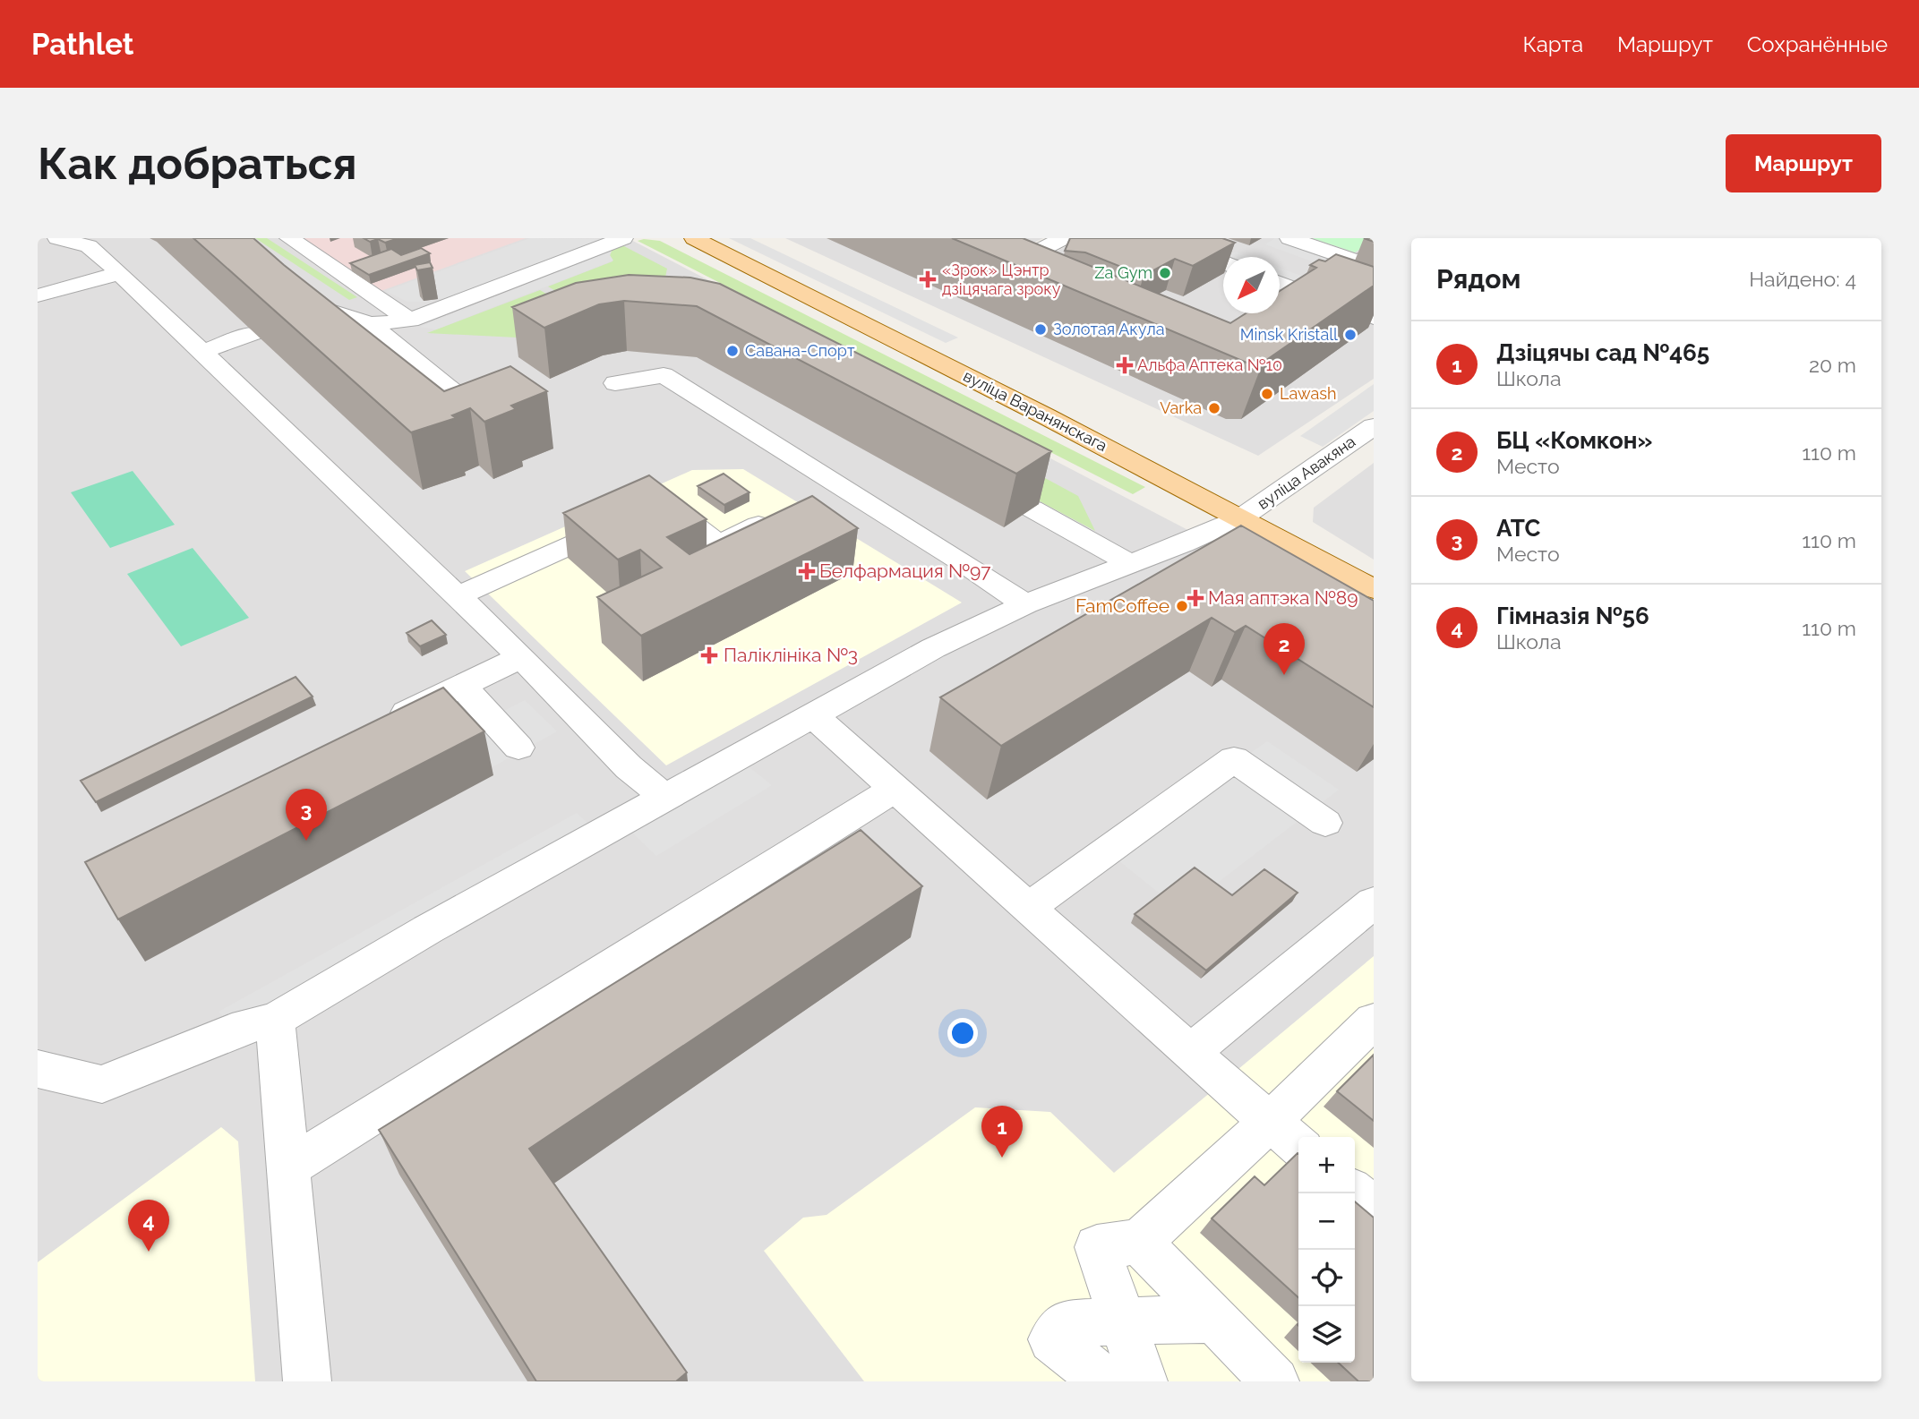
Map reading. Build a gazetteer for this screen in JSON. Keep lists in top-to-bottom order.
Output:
{
  "streets": {
    "main road": ["вуліца Варанянскага"],
    "street": ["вуліца Авакяна"]
  },
  "crossings": [
    ["вуліца Варанянскага", "вуліца Авакяна"]
  ],
  "places": {
    "other": [
      "Za Gym",
      "Золотая Акула",
      "Minsk Kristall",
      "Савана-Спорт",
      "Lawash",
      "Varka",
      "FamCoffee"
    ],
    "health": [
      "«Зрок» Цэнтр дзіцячага зроку",
      "Альфа Аптека №10",
      "Белфармация №97",
      "Мая аптэка №89",
      "Паліклініка №3"
    ]
  },
  "north": "bottom left",
  "page": {
    "header": "Pathlet",
    "nav": ["Карта", "Маршрут", "Сохранённые"],
    "buttons": "Маршрут",
    "title": "Как добраться",
    "heading": ["Рядом", "Найдено: 4"],
    "list": [
      {
        "mark": "1",
        "name": "Дзіцячы сад №465",
        "note": "Школа",
        "value": "20 m"
      },
      {
        "mark": "2",
        "name": "БЦ «Комкон»",
        "note": "Место",
        "value": "110 m"
      },
      {
        "mark": "3",
        "name": "ATC",
        "note": "Место",
        "value": "110 m"
      },
      {
        "mark": "4",
        "name": "Гімназія №56",
        "note": "Школа",
        "value": "110 m"
      }
    ],
    "pins": [
      "2",
      "3",
      "1",
      "4"
    ],
    "map_buttons": ["+", "−"]
  }
}
